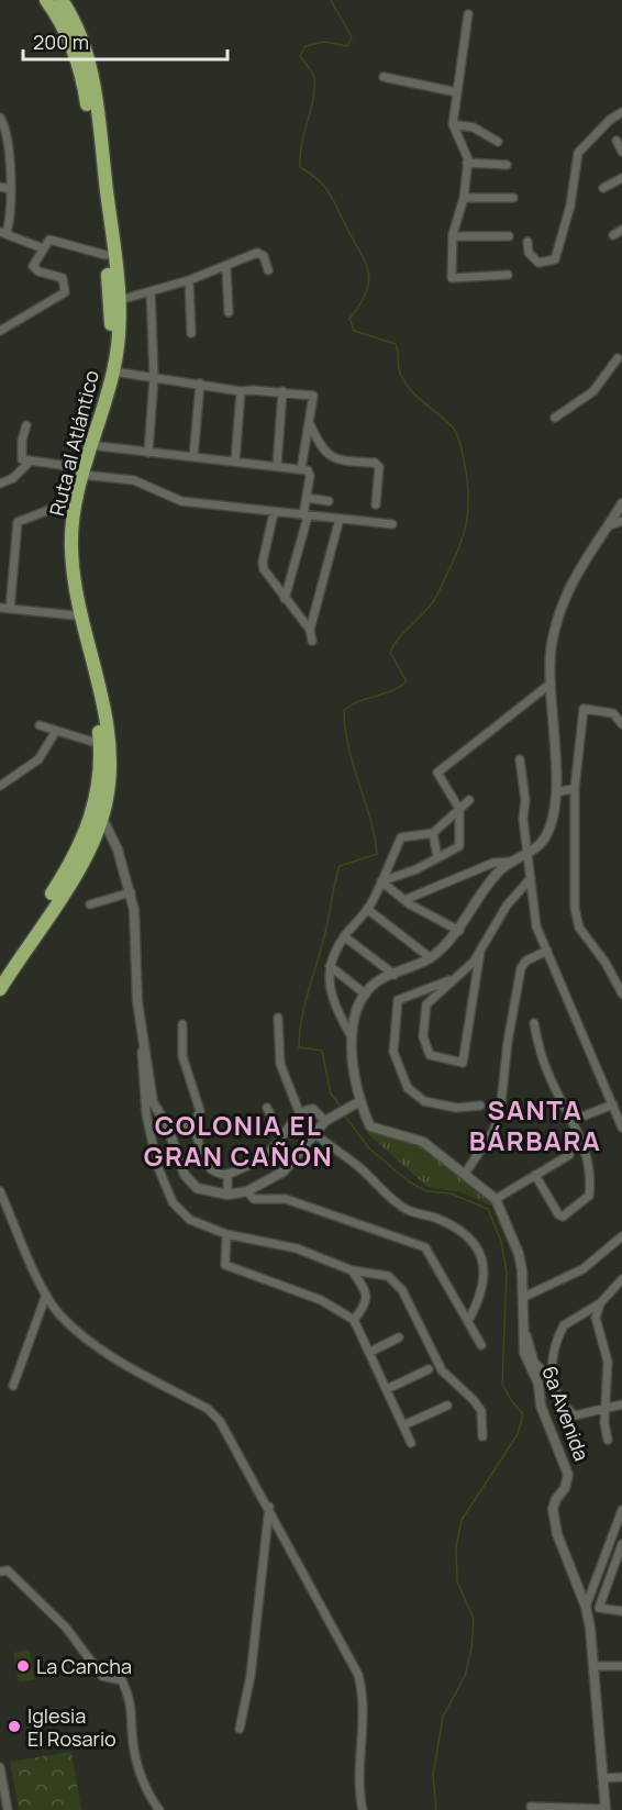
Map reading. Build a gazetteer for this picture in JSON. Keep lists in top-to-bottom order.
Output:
{
  "streets": {
    "highway": ["Ruta al Atlántico"],
    "street": ["6a Avenida"]
  },
  "districts": ["SANTA BÁRBARA", "COLONIA EL GRAN CAÑÓN"],
  "places": ["La Cancha", "Iglesia El Rosario"],
  "scale_bar": "200 m"
}
